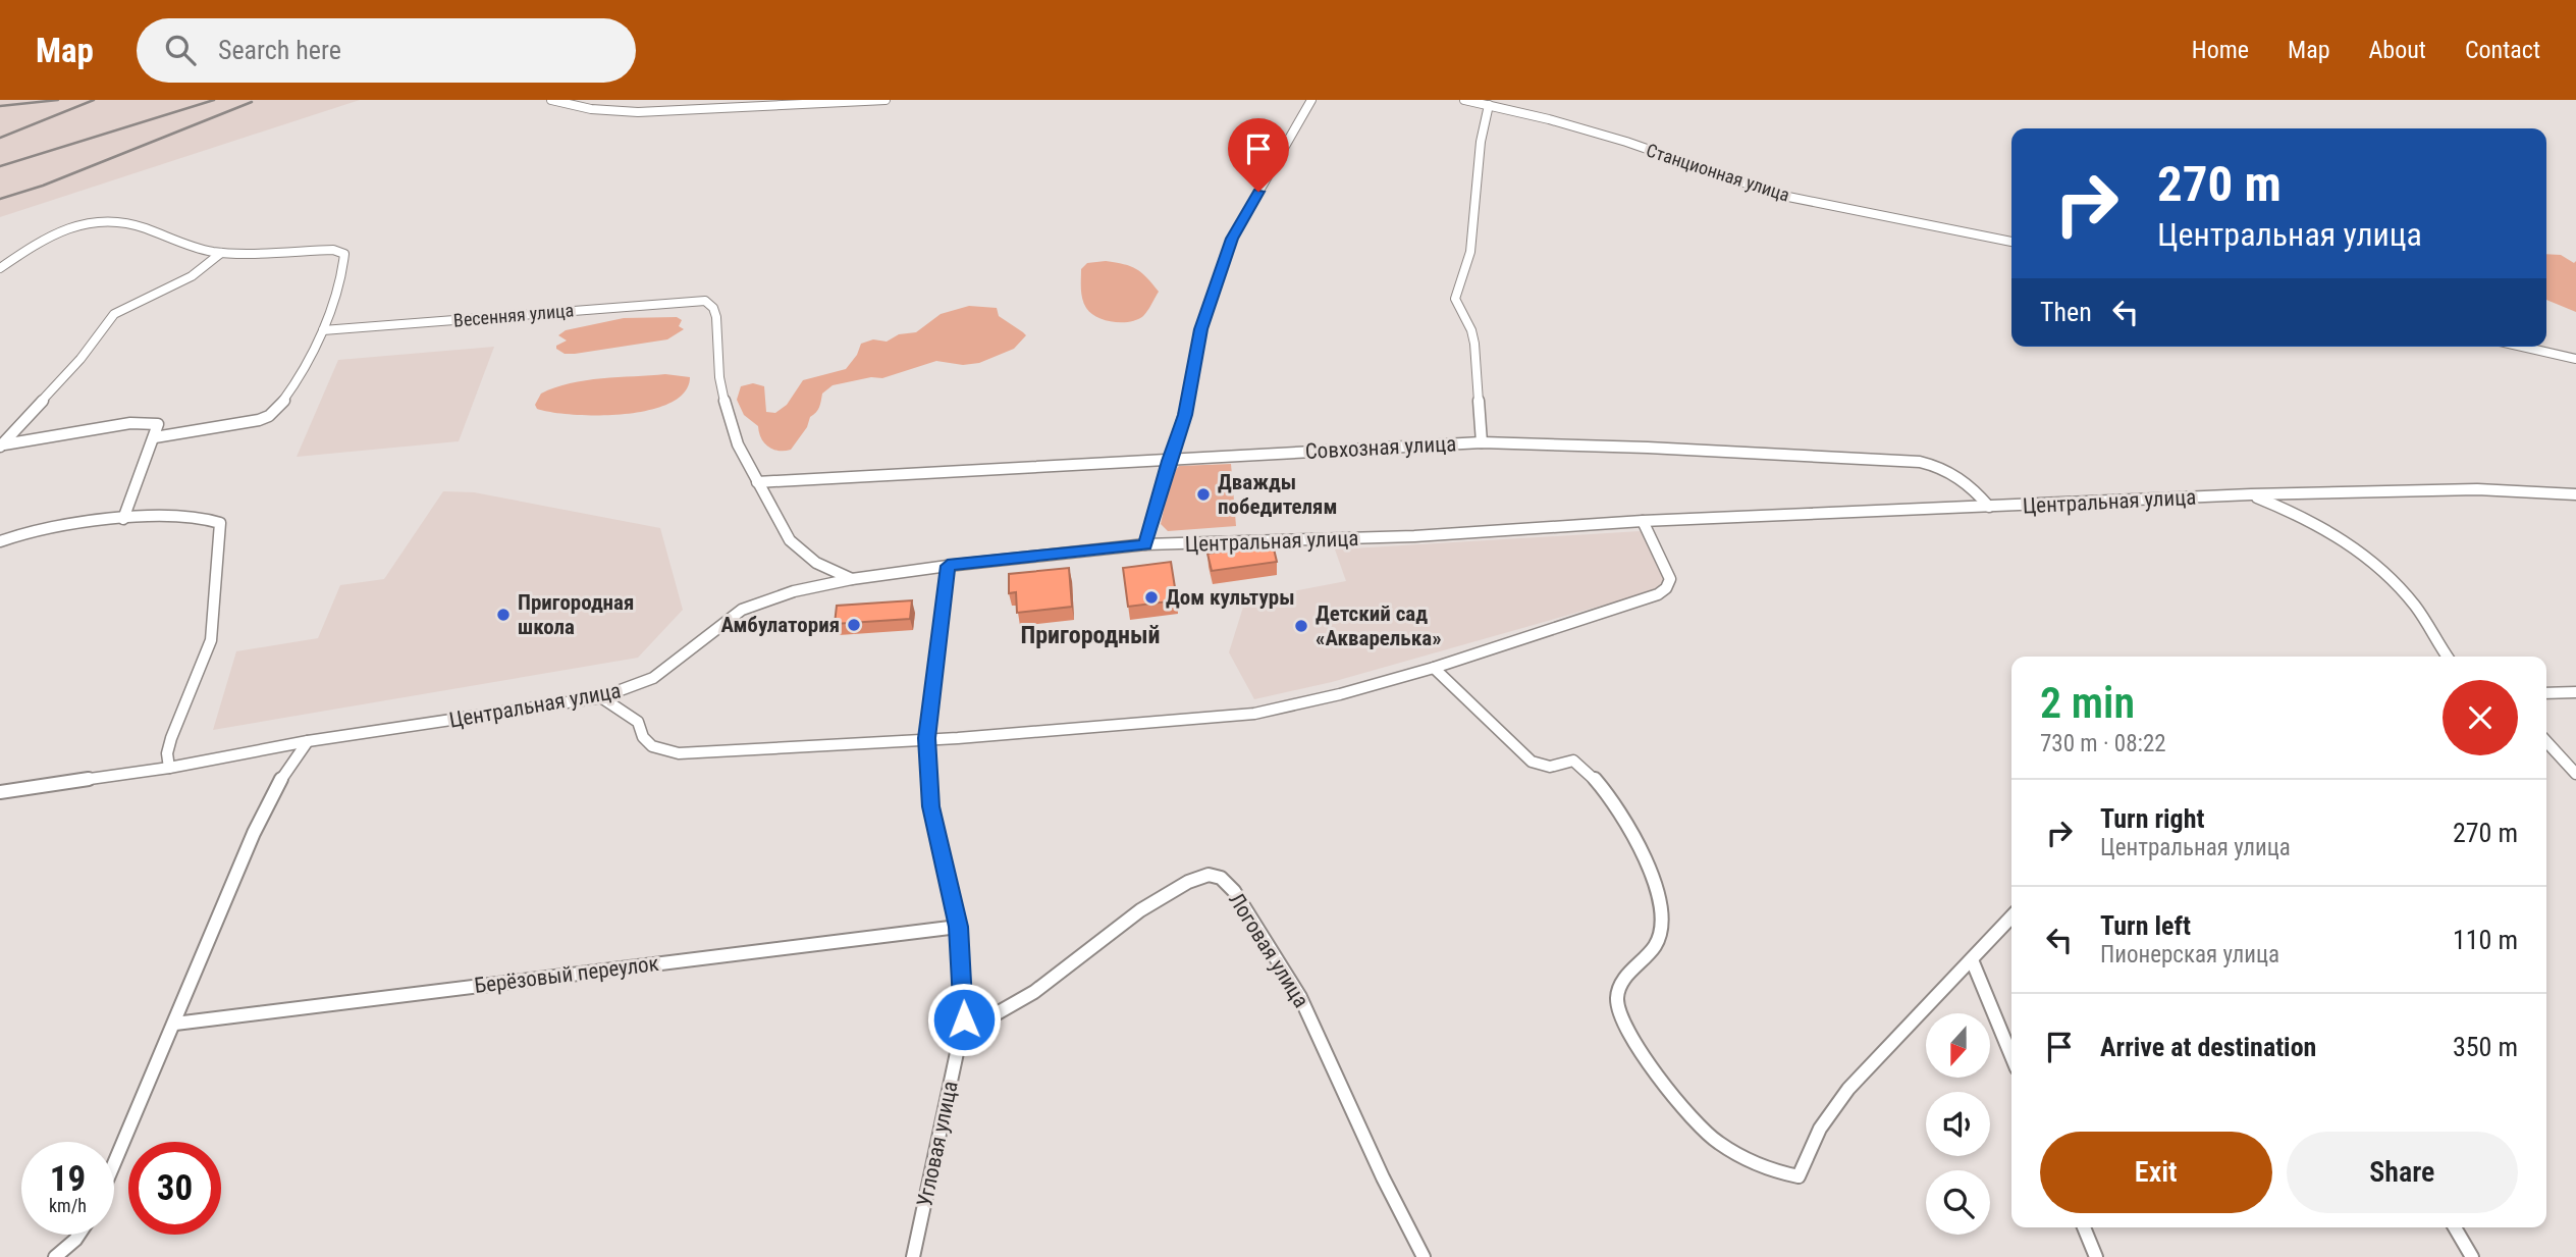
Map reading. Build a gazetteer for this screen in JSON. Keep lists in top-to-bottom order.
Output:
{
  "streets": {
    "street": [
      "Станционная улица",
      "Весенняя улица",
      "Совхозная улица",
      "Центральная улица",
      "Логовая улица",
      "Берёзовый переулок",
      "Угловая улица"
    ]
  },
  "crossings": [
    ["Весенняя улица", "Совхозная улица"],
    ["Совхозная улица", "Центральная улица"],
    ["Центральная улица", "Угловая улица"],
    ["Логовая улица", "Угловая улица"],
    ["Берёзовый переулок", "Угловая улица"]
  ],
  "districts": ["Пригородный"],
  "places": [
    "Дважды победителям",
    "Дом культуры",
    "Пригородная школа",
    "Амбулатория",
    "Детский сад «Акварелька»"
  ],
  "north": "bottom",
  "page": {
    "header": "Map",
    "search": "Search here",
    "nav": [
      "Home",
      "Map",
      "About",
      "Contact"
    ],
    "turn": ["270 m", "Центральная улица"],
    "then": "Then",
    "heading": ["2 min", "730 m · 08:22"],
    "list": [
      {
        "name": "Turn right",
        "note": "Центральная улица",
        "value": "270 m"
      },
      {
        "name": "Turn left",
        "note": "Пионерская улица",
        "value": "110 m"
      },
      {
        "name": "Arrive at destination",
        "value": "350 m"
      }
    ],
    "buttons": ["Exit", "Share"],
    "speed": "19 km/h",
    "limit": "30"
  }
}
